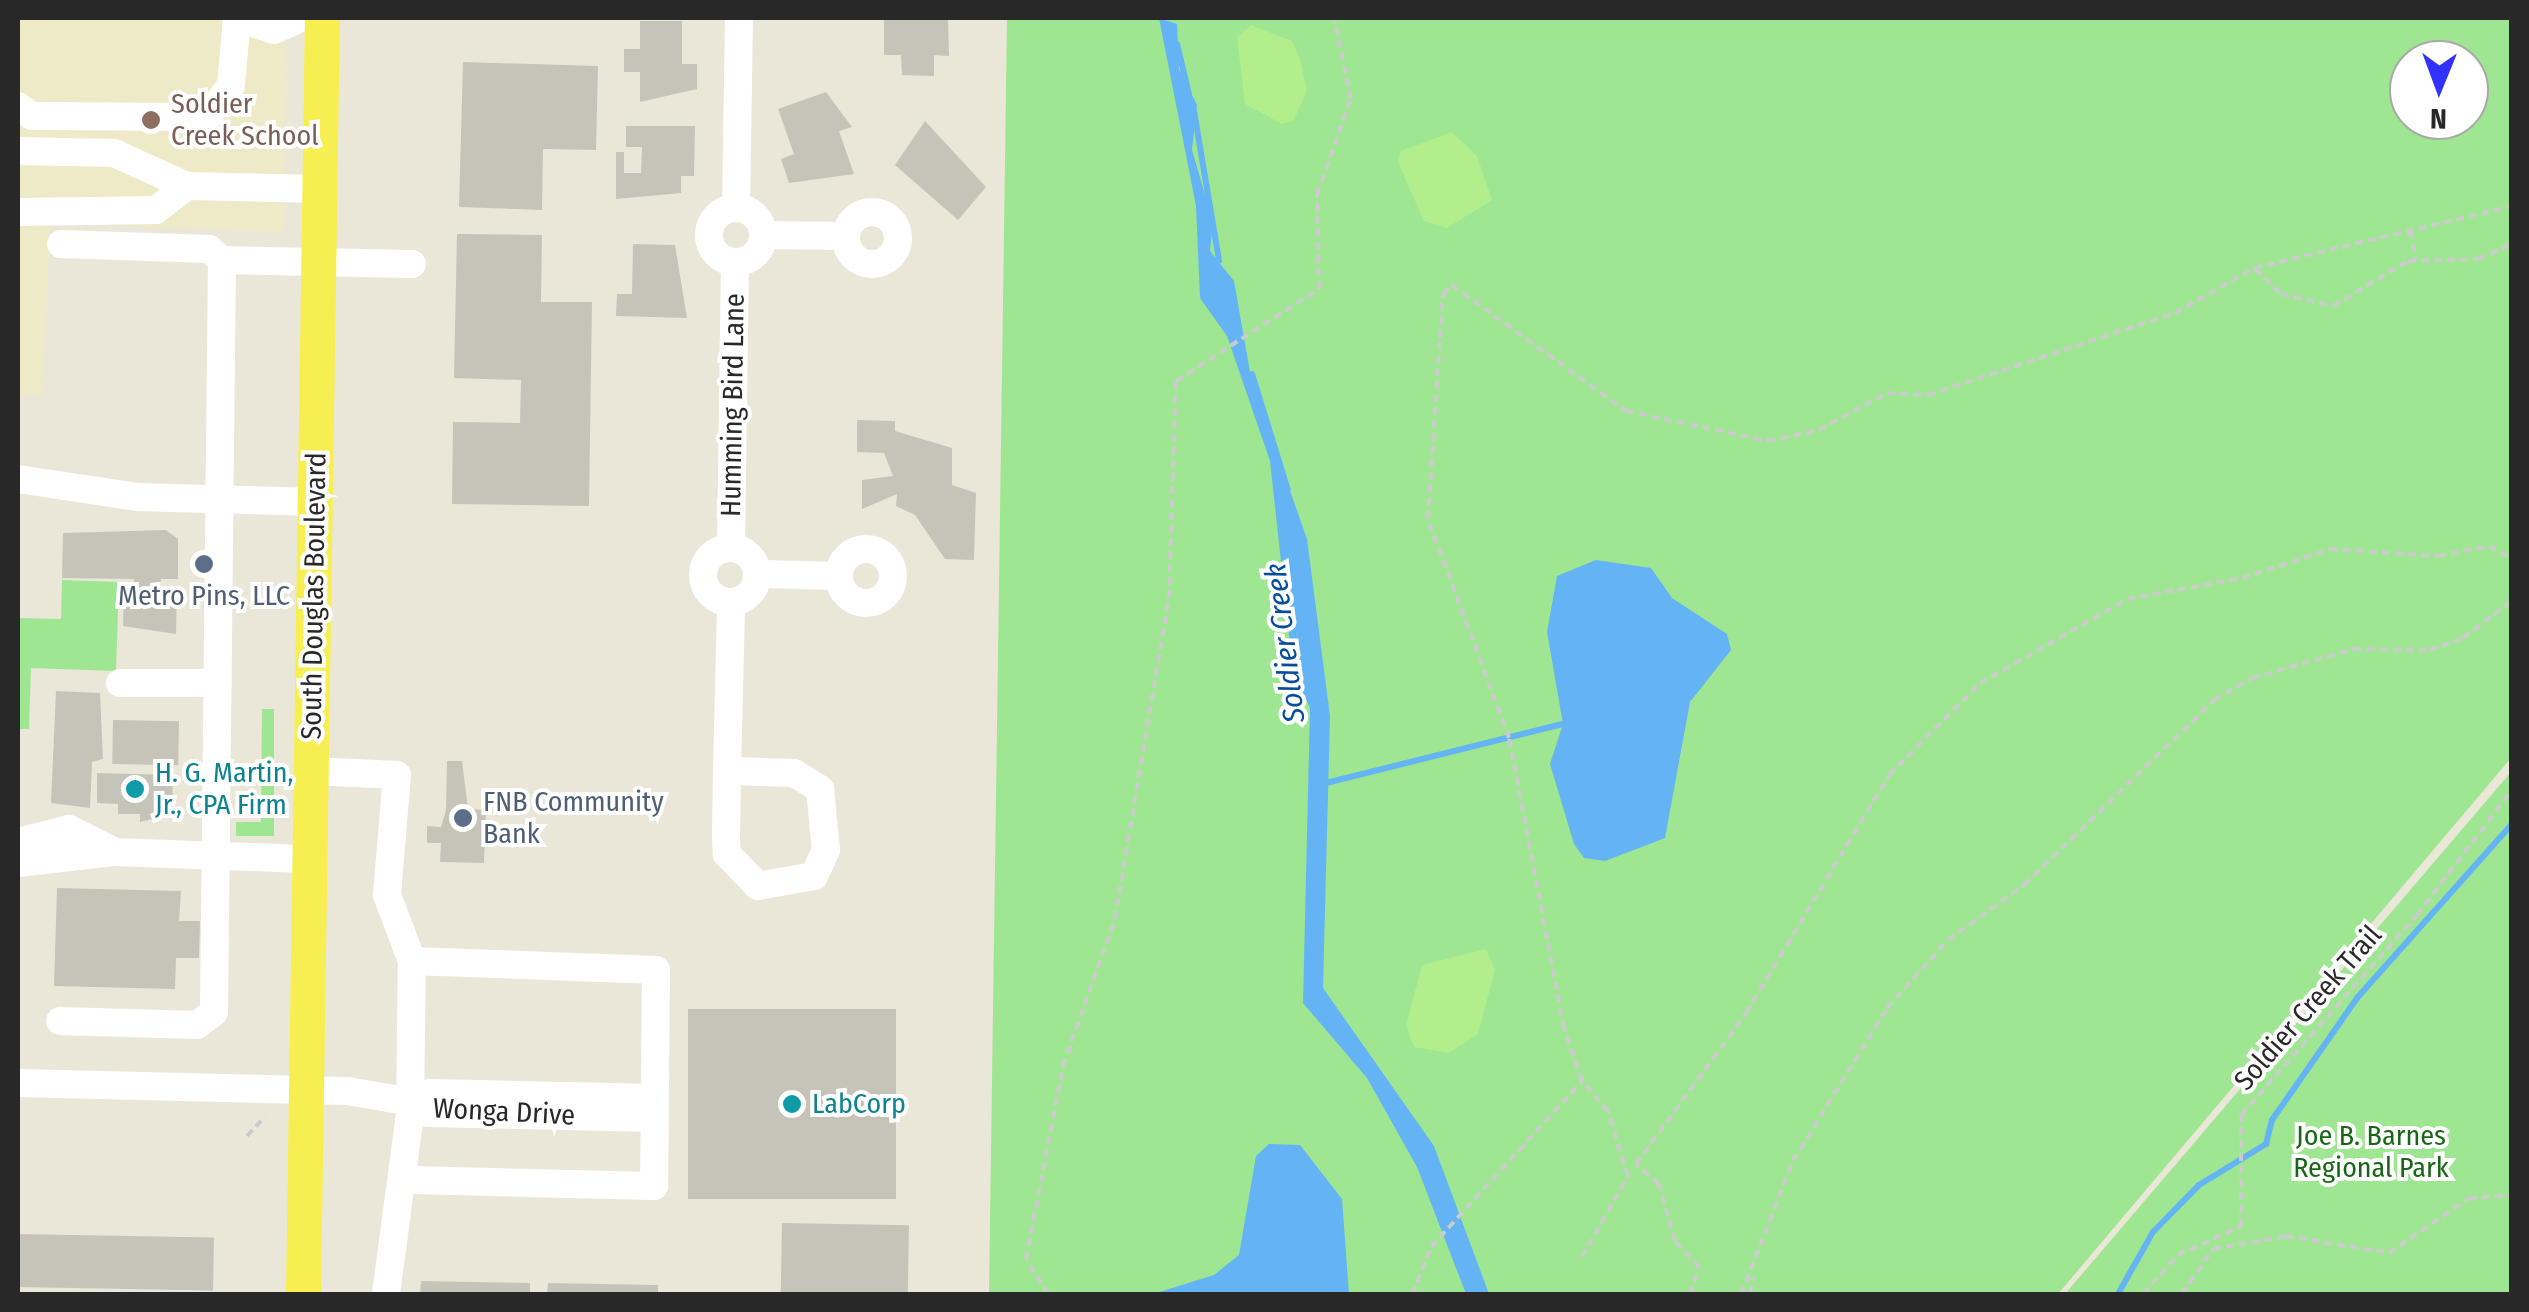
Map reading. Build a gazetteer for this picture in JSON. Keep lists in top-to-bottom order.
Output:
{
  "streets": {
    "main road": ["South Douglas Boulevard"],
    "street": ["Humming Bird Lane", "Wonga Drive"],
    "path": ["Soldier Creek Trail"]
  },
  "crossings": [
    ["South Douglas Boulevard", "Wonga Drive"]
  ],
  "water": ["Soldier Creek"],
  "parks": ["Joe B. Barnes Regional Park"],
  "places": [
    "Soldier Creek School",
    "Metro Pins, LLC",
    "H. G. Martin, Jr., CPA Firm",
    "FNB Community Bank",
    "LabCorp"
  ],
  "north": "bottom"
}
